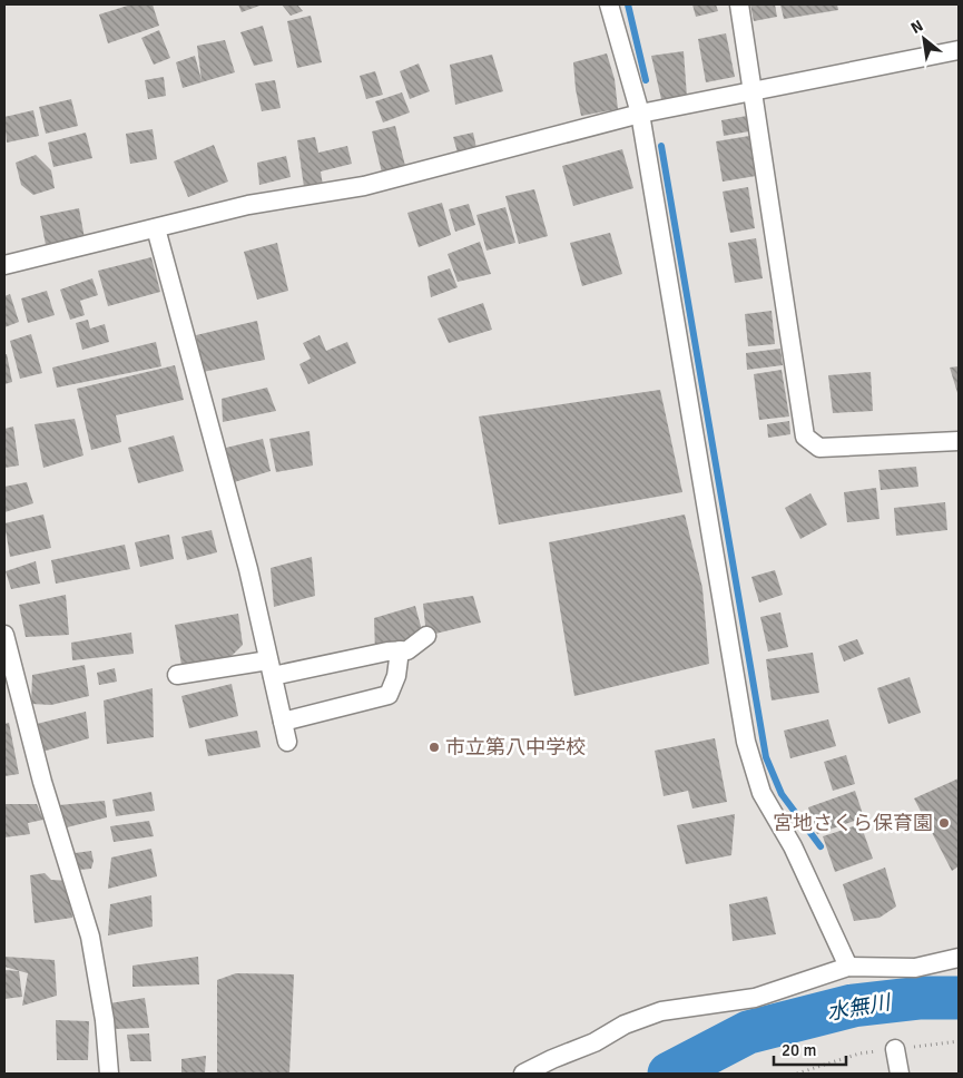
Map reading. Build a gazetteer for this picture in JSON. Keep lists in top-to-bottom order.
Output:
{
  "water": ["水無川"],
  "places": ["市立第八中学校", "宮地さくら保育園"],
  "scale_bar": "20 m",
  "north": "top left"
}
